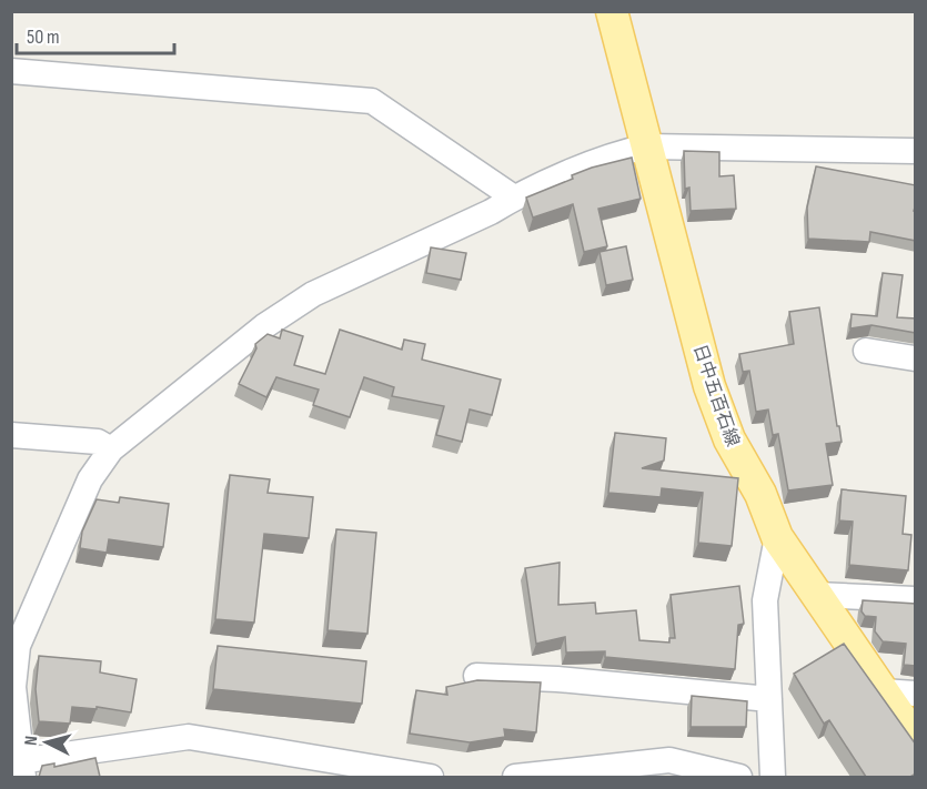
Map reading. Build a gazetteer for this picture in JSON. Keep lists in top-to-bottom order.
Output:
{
  "streets": {
    "main road": ["日中五百石線"]
  },
  "scale_bar": "50 m",
  "north": "left"
}
